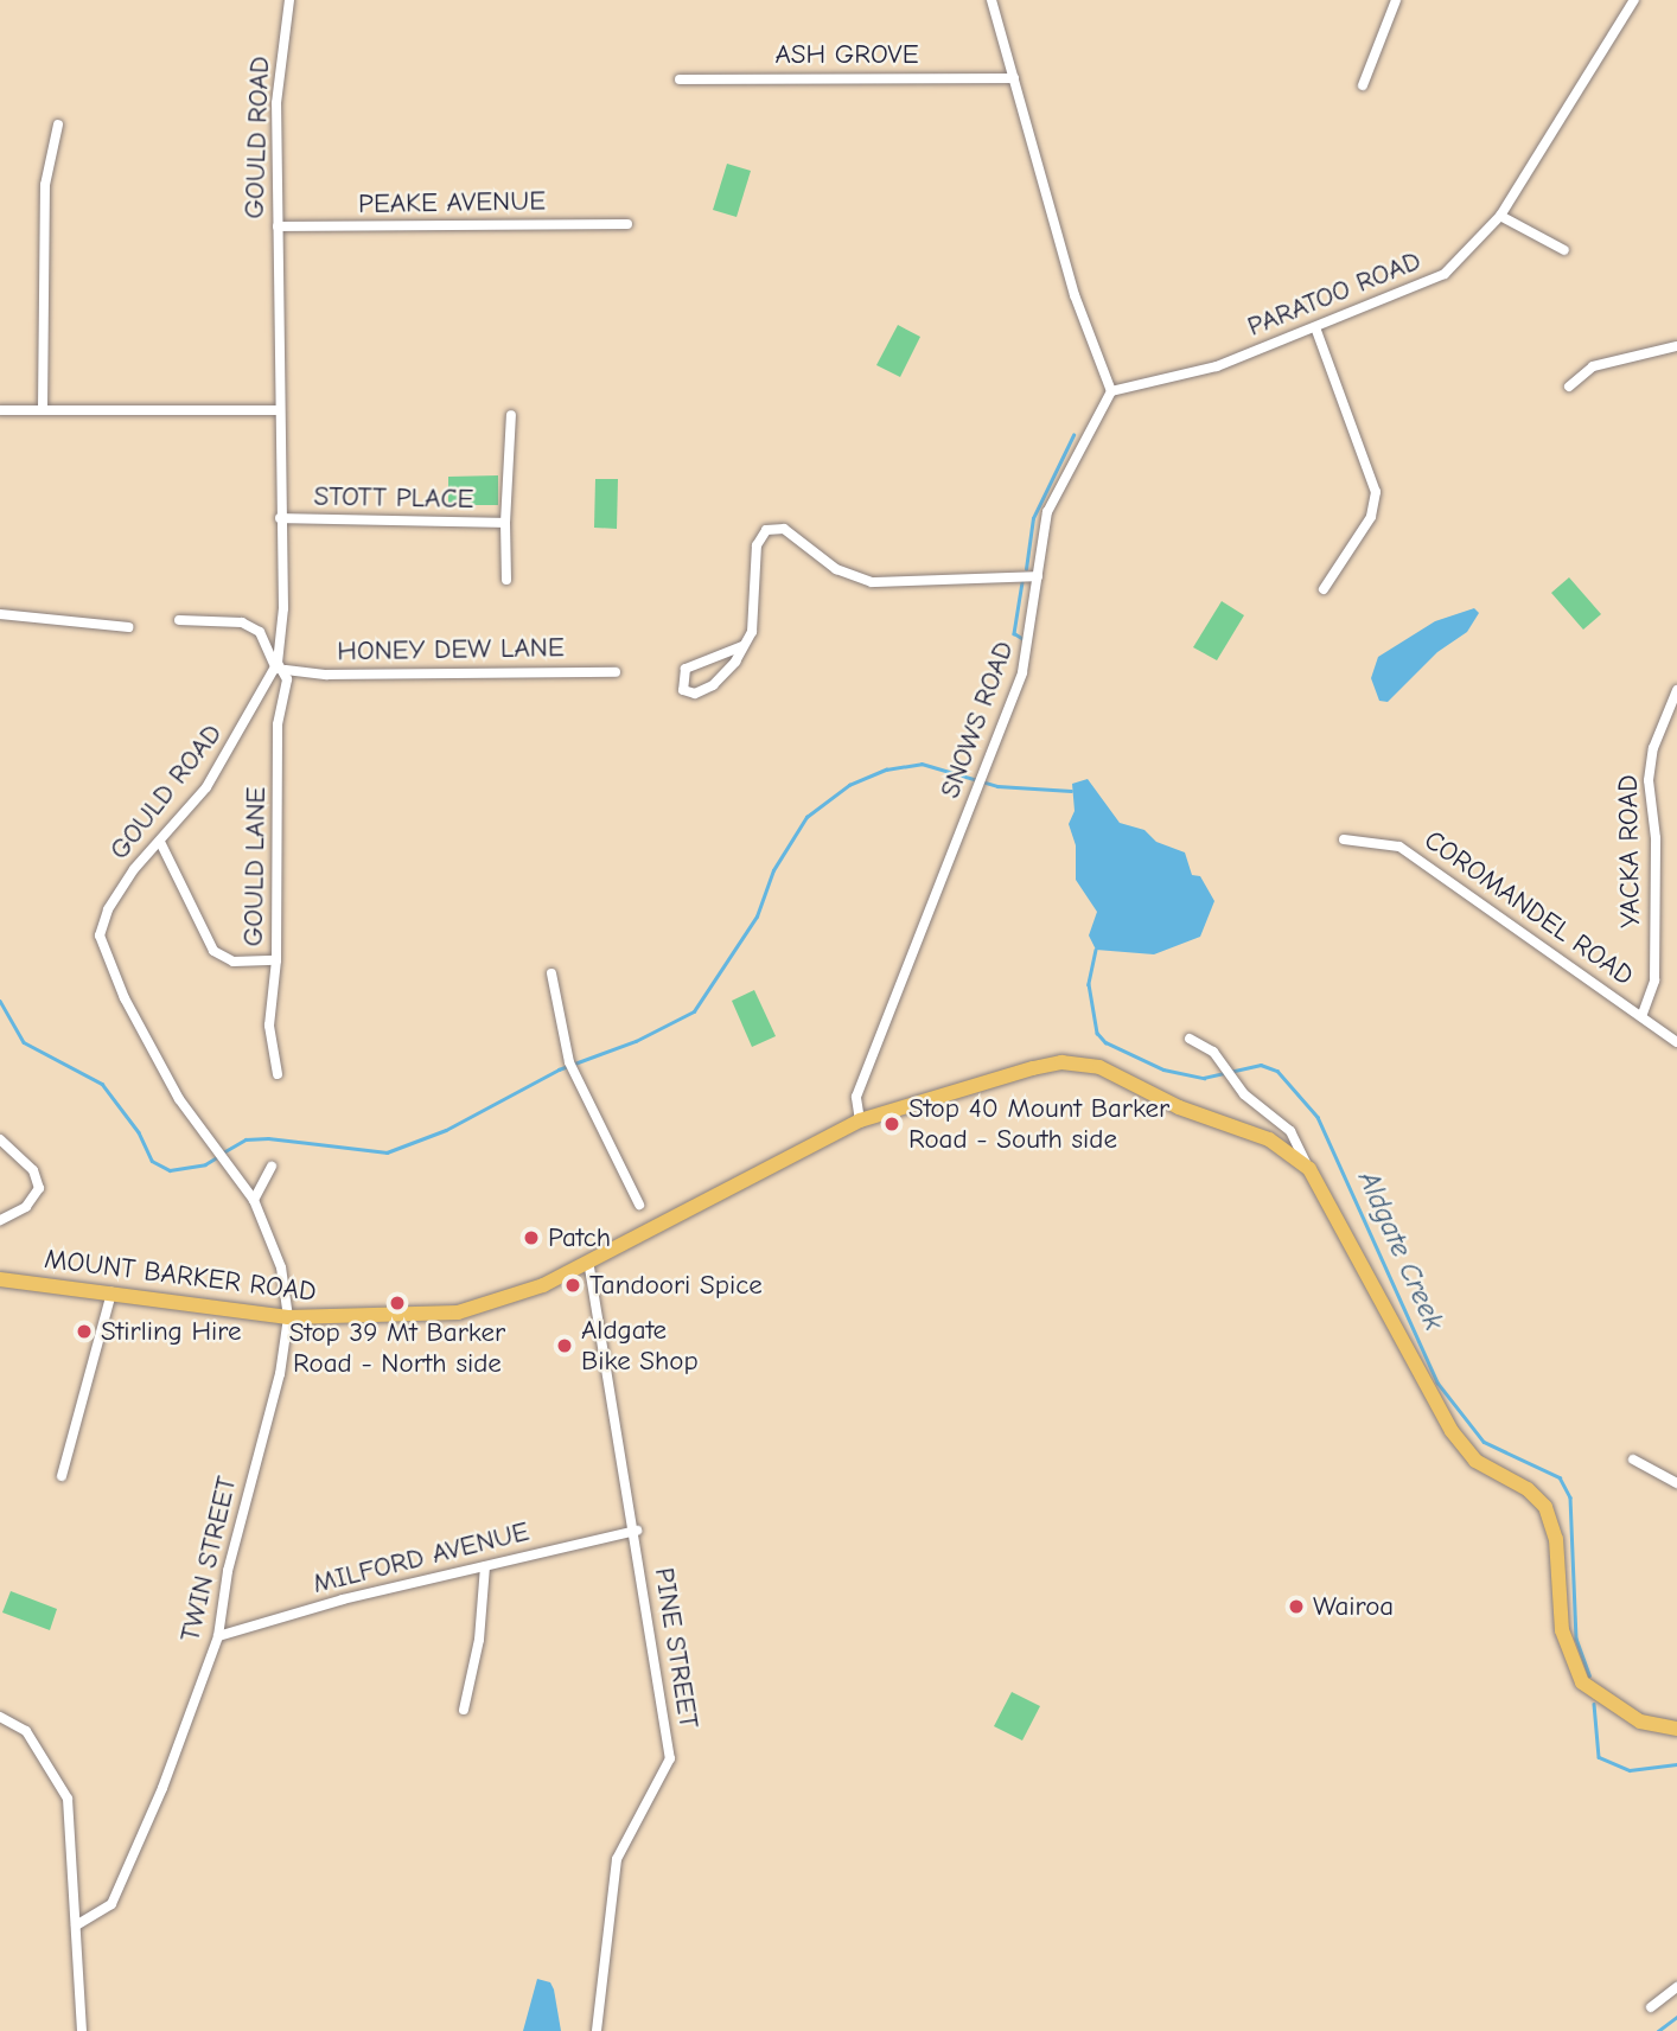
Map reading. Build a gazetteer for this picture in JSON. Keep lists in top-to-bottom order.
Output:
{
  "streets": {
    "main road": ["MOUNT BARKER ROAD"],
    "street": [
      "ASH GROVE",
      "GOULD ROAD",
      "PEAKE AVENUE",
      "PARATOO ROAD",
      "STOTT PLACE",
      "HONEY DEW LANE",
      "SNOWS ROAD",
      "YACKA ROAD",
      "GOULD LANE",
      "COROMANDEL ROAD",
      "MILFORD AVENUE",
      "TWIN STREET",
      "PINE STREET"
    ]
  },
  "crossings": [
    ["GOULD ROAD", "PEAKE AVENUE"],
    ["GOULD ROAD", "STOTT PLACE"],
    ["GOULD ROAD", "HONEY DEW LANE"],
    ["GOULD ROAD", "GOULD LANE"],
    ["GOULD ROAD", "MOUNT BARKER ROAD"],
    ["GOULD ROAD", "TWIN STREET"],
    ["PARATOO ROAD", "SNOWS ROAD"],
    ["HONEY DEW LANE", "GOULD LANE"],
    ["SNOWS ROAD", "MOUNT BARKER ROAD"],
    ["YACKA ROAD", "COROMANDEL ROAD"],
    ["MOUNT BARKER ROAD", "TWIN STREET"],
    ["MOUNT BARKER ROAD", "PINE STREET"],
    ["MILFORD AVENUE", "TWIN STREET"],
    ["MILFORD AVENUE", "PINE STREET"]
  ],
  "water": ["Aldgate Creek"],
  "places": [
    "Stop 40 Mount Barker Road - South side",
    "Patch",
    "Tandoori Spice",
    "Stop 39 Mt Barker Road - North side",
    "Stirling Hire",
    "Aldgate Bike Shop",
    "Wairoa"
  ]
}
